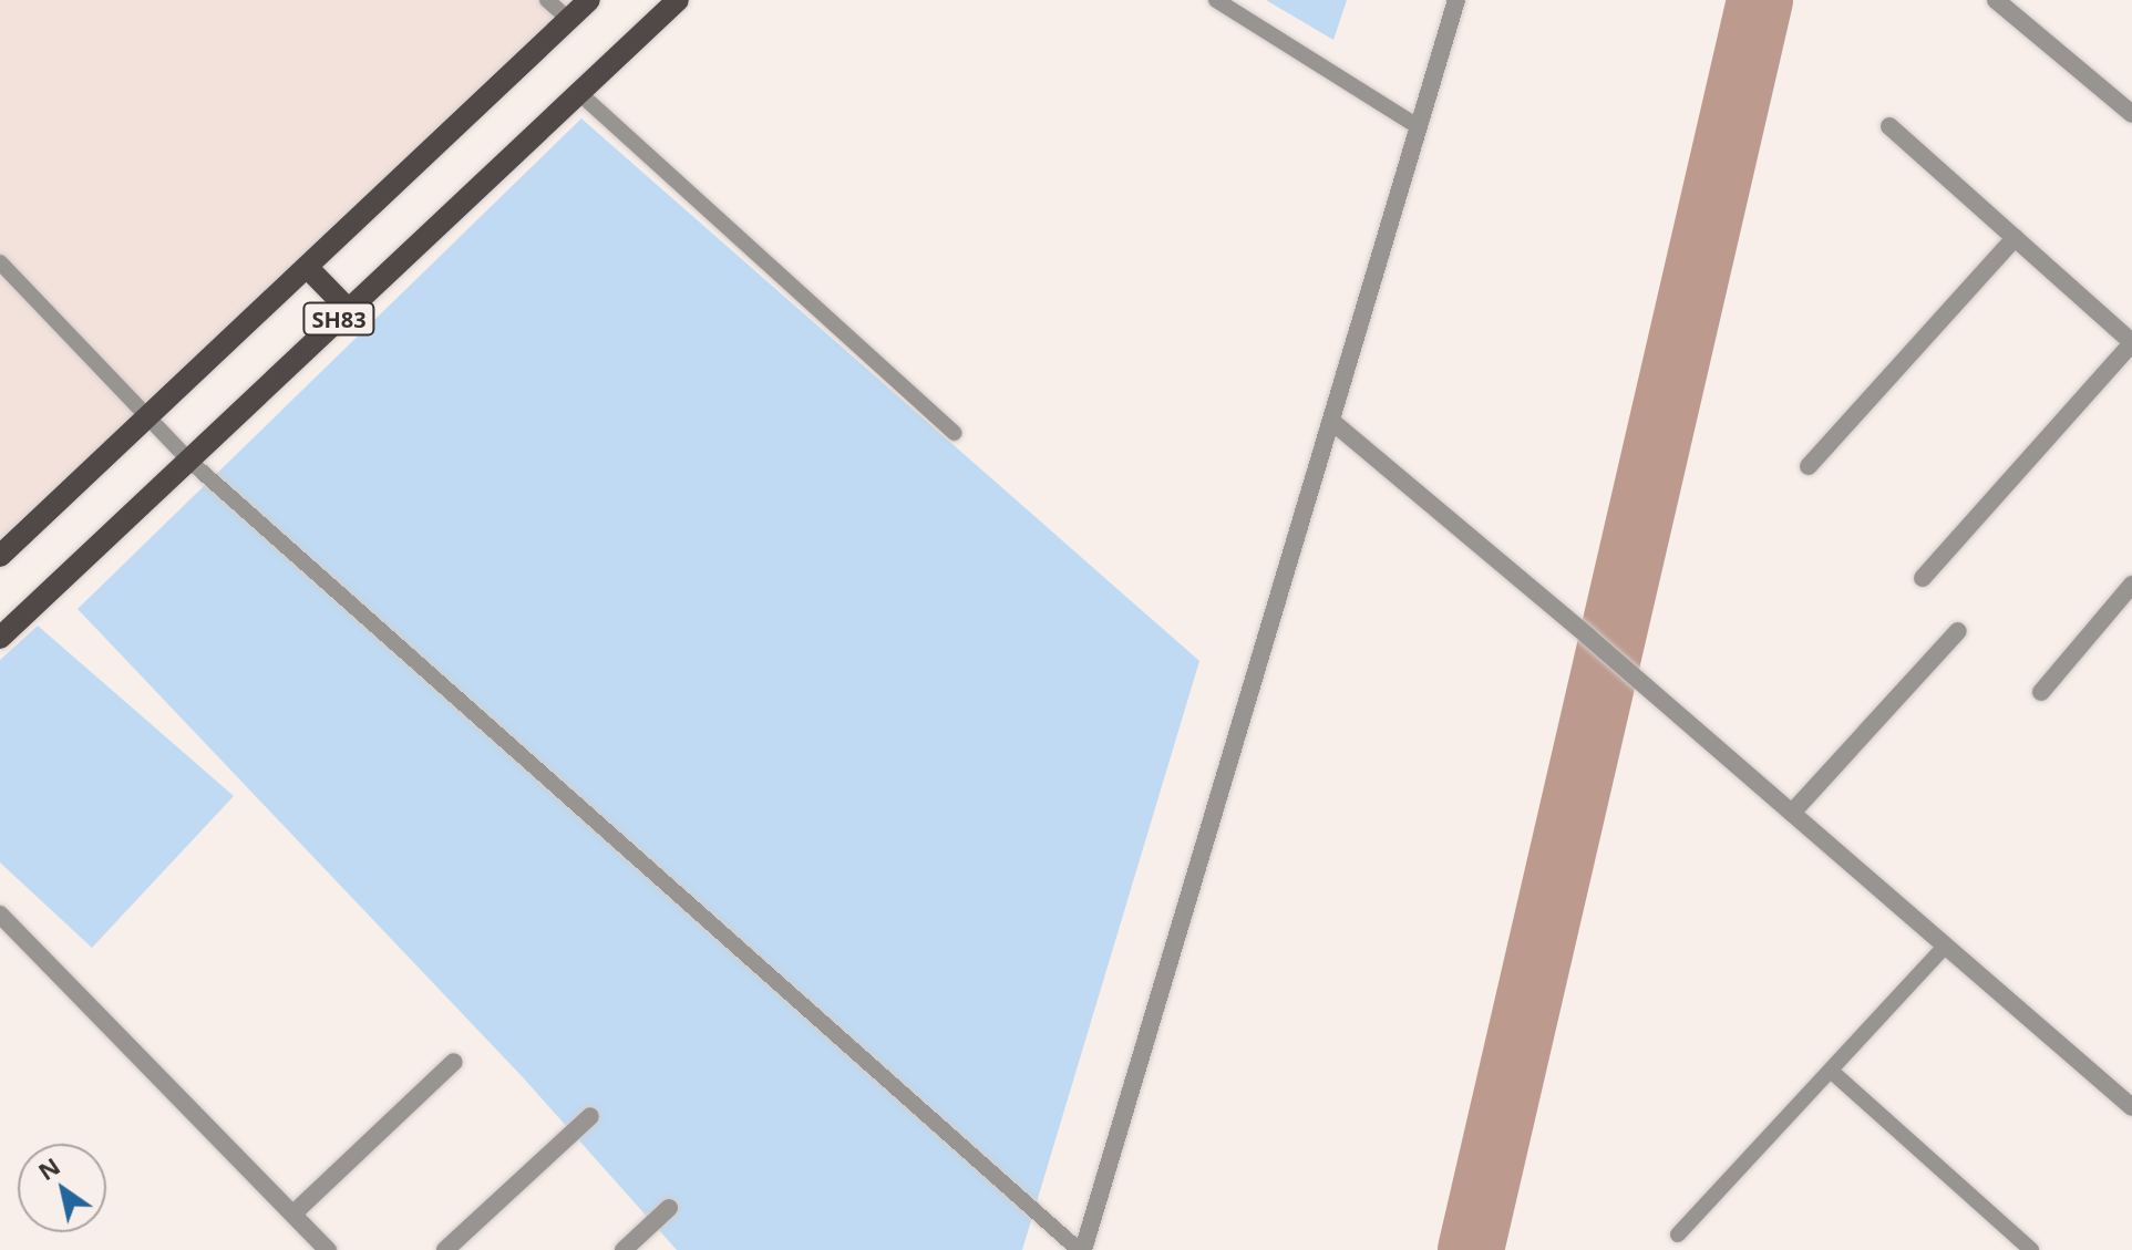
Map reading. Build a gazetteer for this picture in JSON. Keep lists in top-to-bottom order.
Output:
{
  "streets": {
    "main road": ["SH83"]
  },
  "north": "top left"
}
